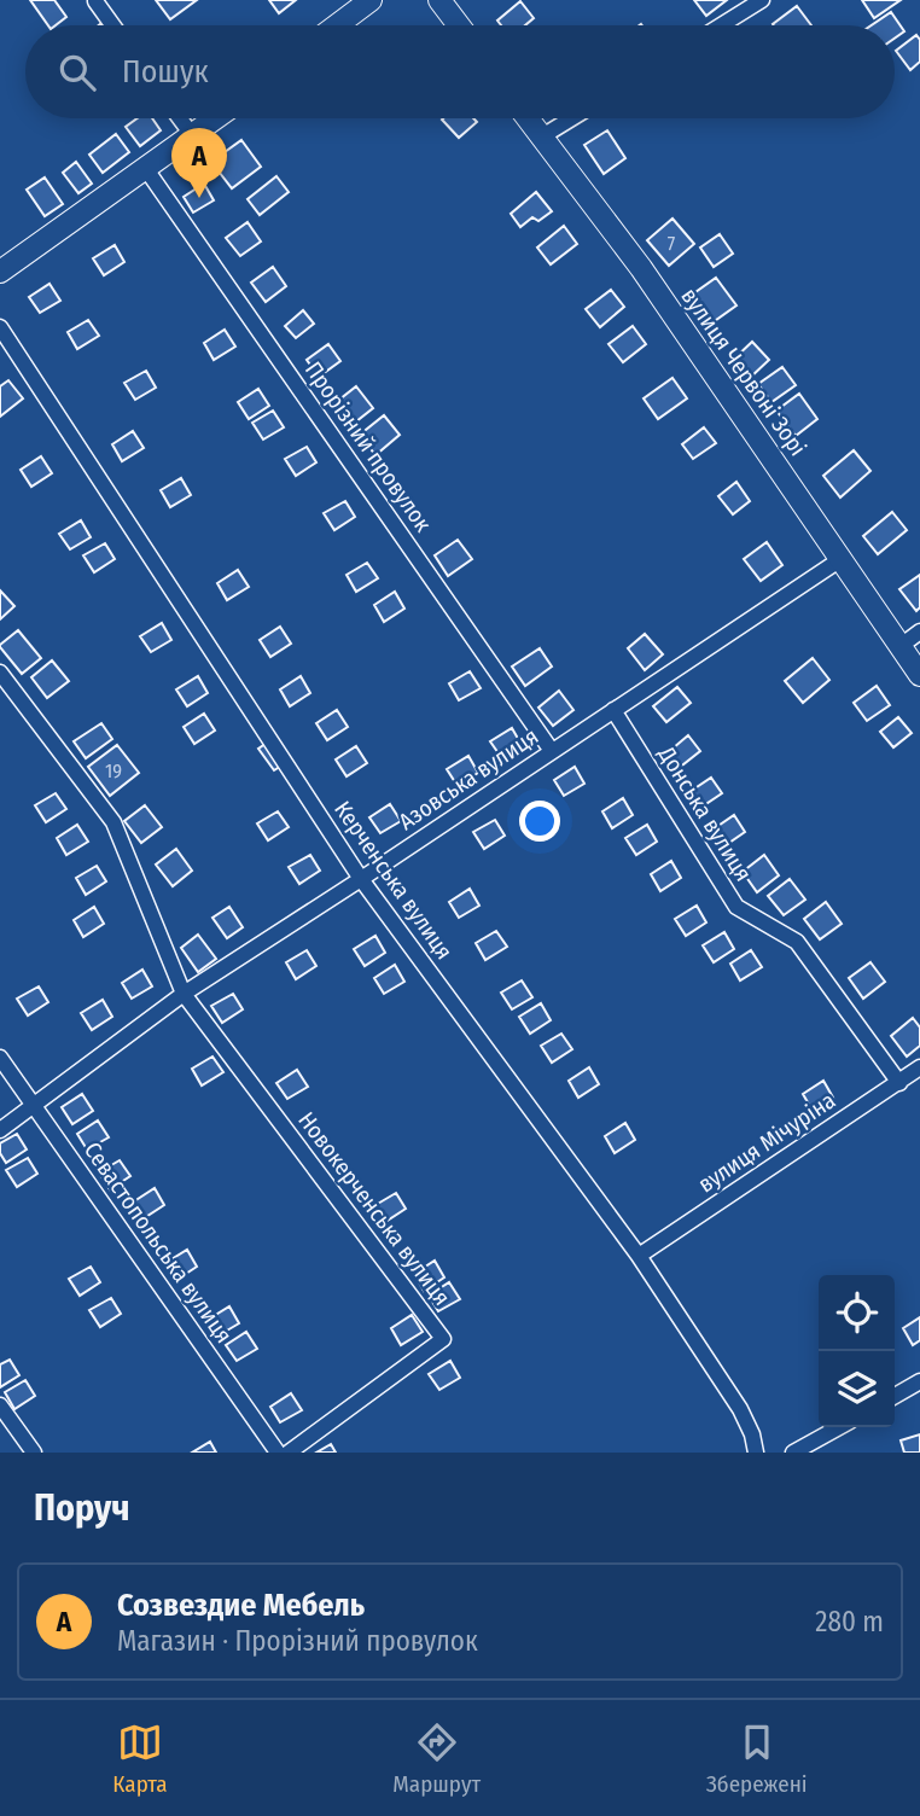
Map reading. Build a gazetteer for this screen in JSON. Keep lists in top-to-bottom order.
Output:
{
  "streets": {
    "street": [
      "вулиця Червоні Зорі",
      "Прорізний провулок",
      "Азовська вулиця",
      "Донська вулиця",
      "Керченська вулиця",
      "вулиця Мічуріна",
      "Новокерченська вулиця",
      "Севастопольська вулиця"
    ]
  },
  "crossings": [
    ["вулиця Червоні Зорі", "Азовська вулиця"],
    ["Прорізний провулок", "Азовська вулиця"],
    ["Азовська вулиця", "Донська вулиця"],
    ["Азовська вулиця", "Керченська вулиця"],
    ["Азовська вулиця", "Новокерченська вулиця"],
    ["Азовська вулиця", "Севастопольська вулиця"],
    ["Донська вулиця", "вулиця Мічуріна"],
    ["Керченська вулиця", "вулиця Мічуріна"]
  ],
  "house_numbers": ["7", "19"],
  "page": {
    "search": "Пошук",
    "pins": "A",
    "heading": "Поруч",
    "list": [
      {
        "mark": "A",
        "name": "Созвездие Мебель",
        "note": "Магазин · Прорізний провулок",
        "value": "280 m"
      }
    ],
    "nav": ["Карта", "Маршрут", "Збережені"]
  }
}
